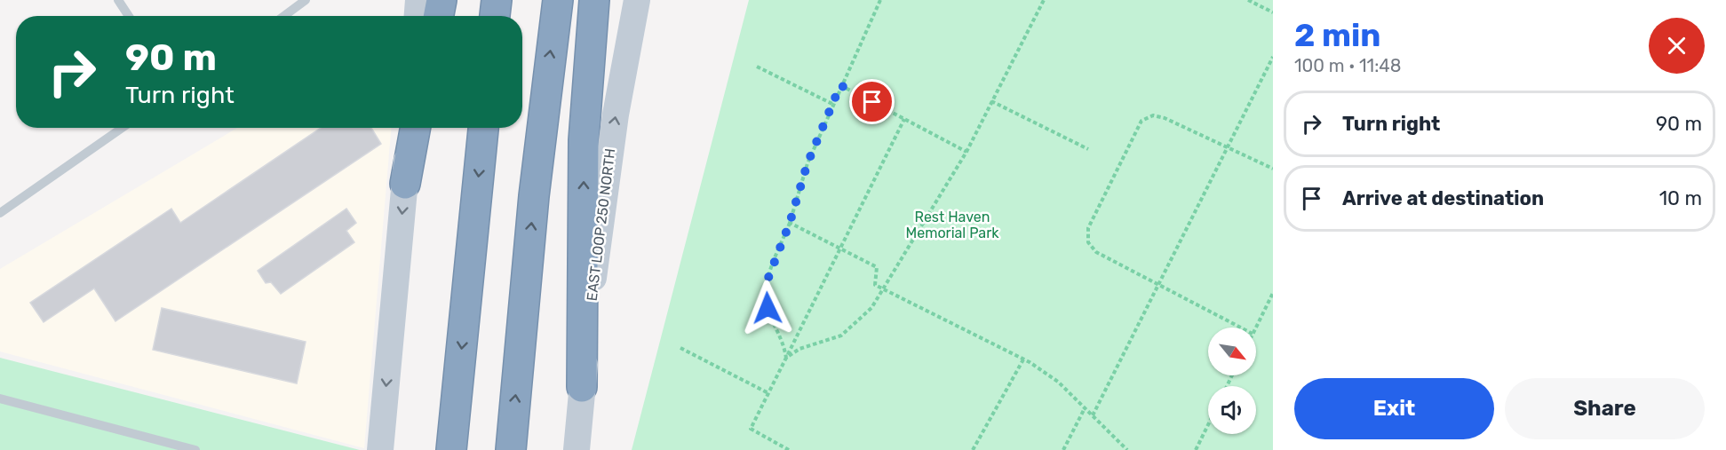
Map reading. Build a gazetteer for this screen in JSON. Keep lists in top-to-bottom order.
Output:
{
  "streets": {
    "main road": ["EAST LOOP 250 NORTH"]
  },
  "parks": ["Rest Haven Memorial Park"],
  "north": "bottom right",
  "page": {
    "heading": ["2 min", "100 m · 11:48"],
    "turn": ["90 m", "Turn right"],
    "list": [
      {
        "name": "Turn right",
        "value": "90 m"
      },
      {
        "name": "Arrive at destination",
        "value": "10 m"
      }
    ],
    "buttons": ["Exit", "Share"]
  }
}
